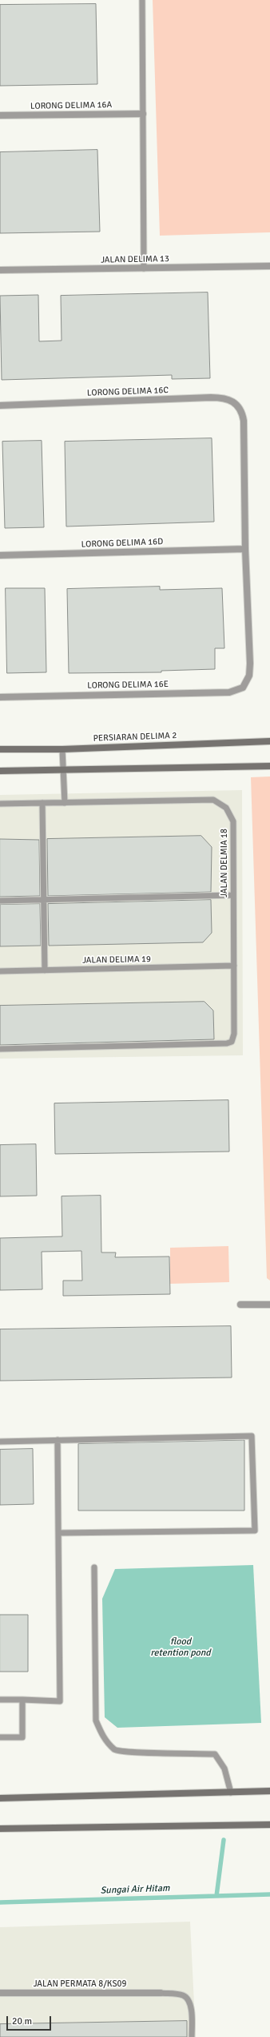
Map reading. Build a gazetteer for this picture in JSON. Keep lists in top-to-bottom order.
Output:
{
  "streets": {
    "street": [
      "LORONG DELIMA 16A",
      "JALAN DELIMA 13",
      "LORONG DELIMA 16C",
      "LORONG DELIMA 16D",
      "LORONG DELIMA 16E",
      "PERSIARAN DELIMA 2",
      "JALAN PERMATA 8/KS09"
    ],
    "lane": ["JALAN DELMIA 18", "JALAN DELIMA 19"]
  },
  "crossings": [
    ["LORONG DELIMA 16C", "LORONG DELIMA 16D"],
    ["LORONG DELIMA 16C", "LORONG DELIMA 16E"],
    ["LORONG DELIMA 16D", "LORONG DELIMA 16E"],
    ["JALAN DELMIA 18", "JALAN DELIMA 19"]
  ],
  "water": ["flood retention pond", "Sungai Air Hitam"],
  "scale_bar": "20 m"
}
